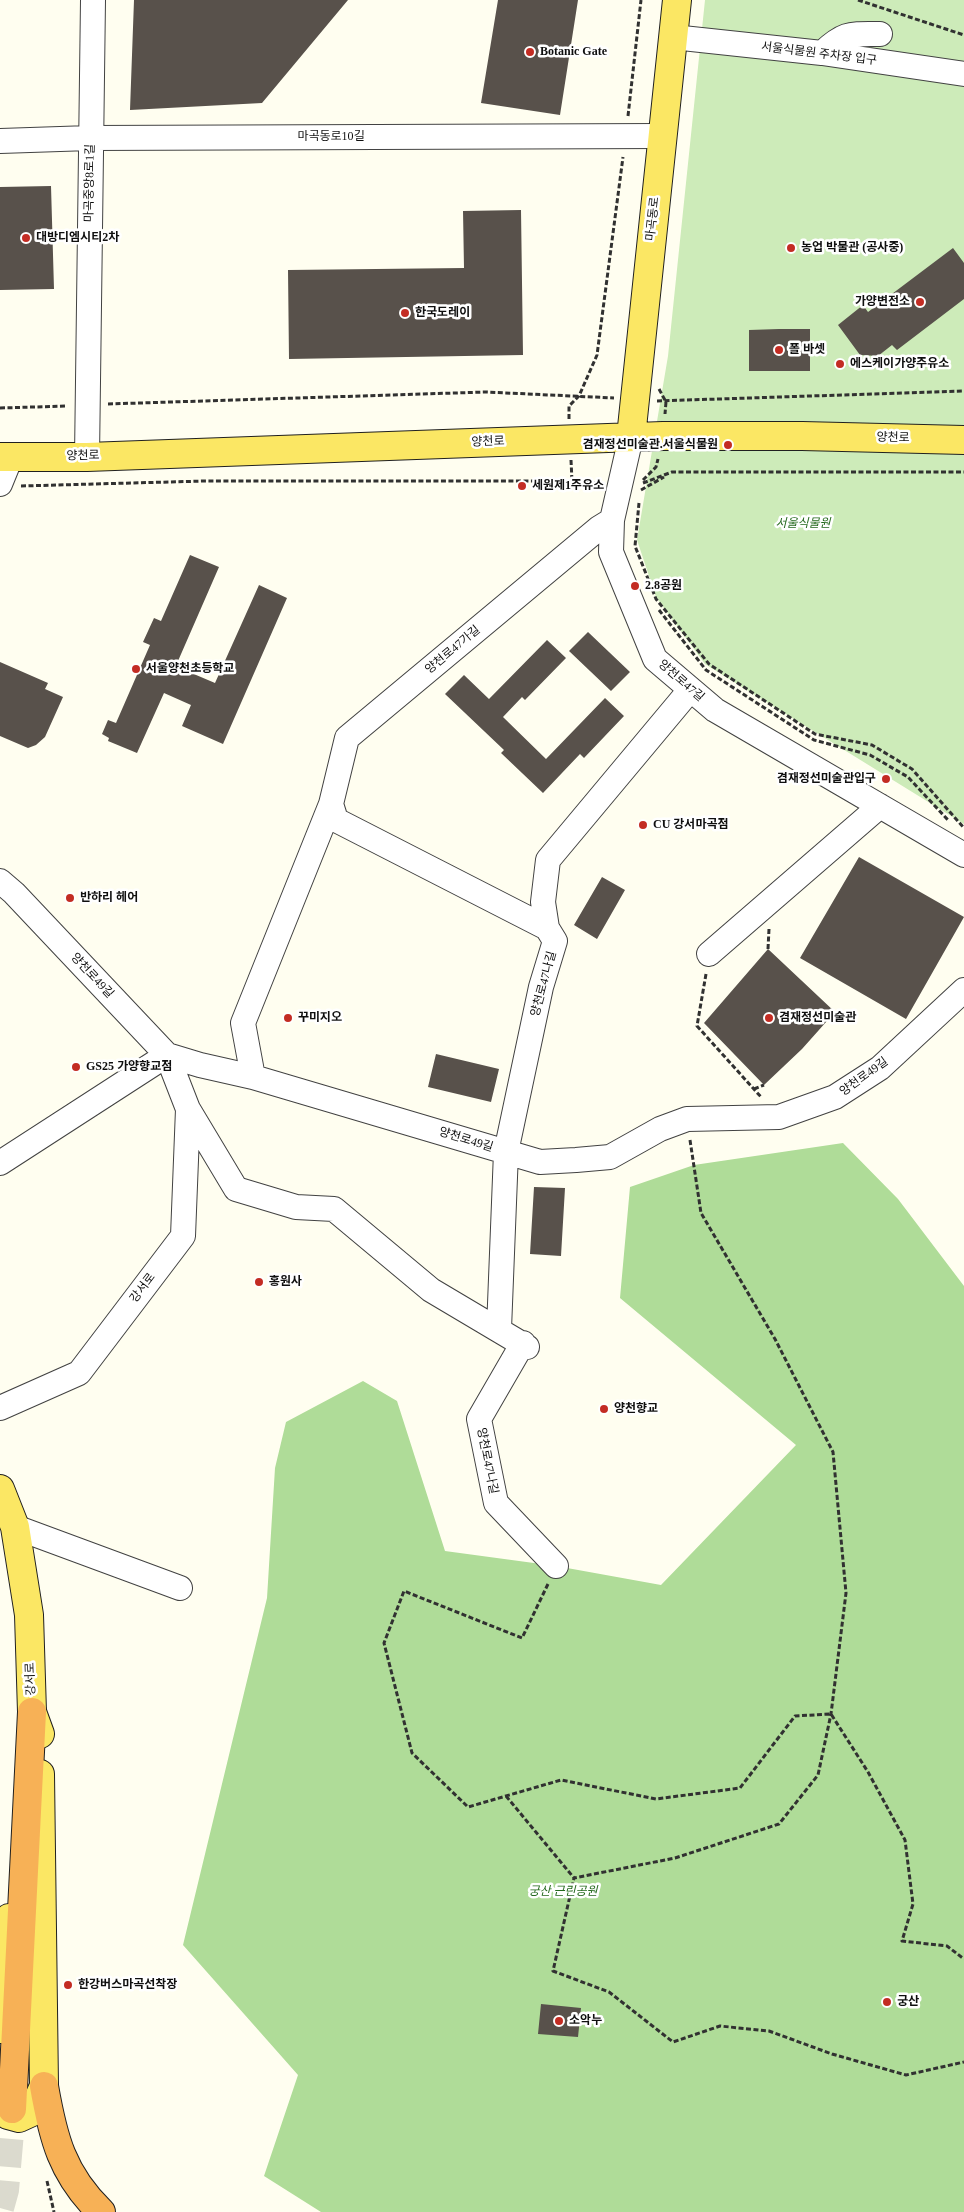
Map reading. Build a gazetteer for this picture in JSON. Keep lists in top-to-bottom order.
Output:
{
  "streets": {
    "main road": ["마곡동로", "양천로", "강서로"],
    "street": [
      "서울식물원 주차장 입구",
      "마곡동로10길",
      "마곡중앙8로1길",
      "양천로47가길",
      "양천로47길",
      "양천로49길",
      "양천로47나길"
    ]
  },
  "crossings": [
    ["서울식물원 주차장 입구", "마곡동로"],
    ["마곡동로10길", "마곡중앙8로1길"],
    ["마곡동로10길", "마곡동로"],
    ["마곡중앙8로1길", "양천로"],
    ["마곡동로", "양천로"],
    ["마곡동로", "양천로47길"],
    ["양천로", "양천로47길"],
    ["양천로47가길", "양천로47길"],
    ["양천로47가길", "양천로49길"],
    ["양천로47길", "양천로47나길"],
    ["양천로49길", "양천로47나길"],
    ["양천로47나길", "강서로"]
  ],
  "parks": ["서울식물원", "궁산 근린공원"],
  "places": [
    "Botanic Gate",
    "대방디엠시티2차",
    "농업 박물관 (공사중)",
    "가양변전소",
    "한국도레이",
    "폴 바셋",
    "에스케이가양주유소",
    "겸재정선미술관.서울식물원",
    "세원제1주유소",
    "2.8공원",
    "서울양천초등학교",
    "겸재정선미술관입구",
    "CU 강서마곡점",
    "반하리 헤어",
    "꾸미지오",
    "겸재정선미술관",
    "GS25 가양향교점",
    "홍원사",
    "양천향교",
    "한강버스마곡선착장",
    "궁산",
    "소악누"
  ]
}
